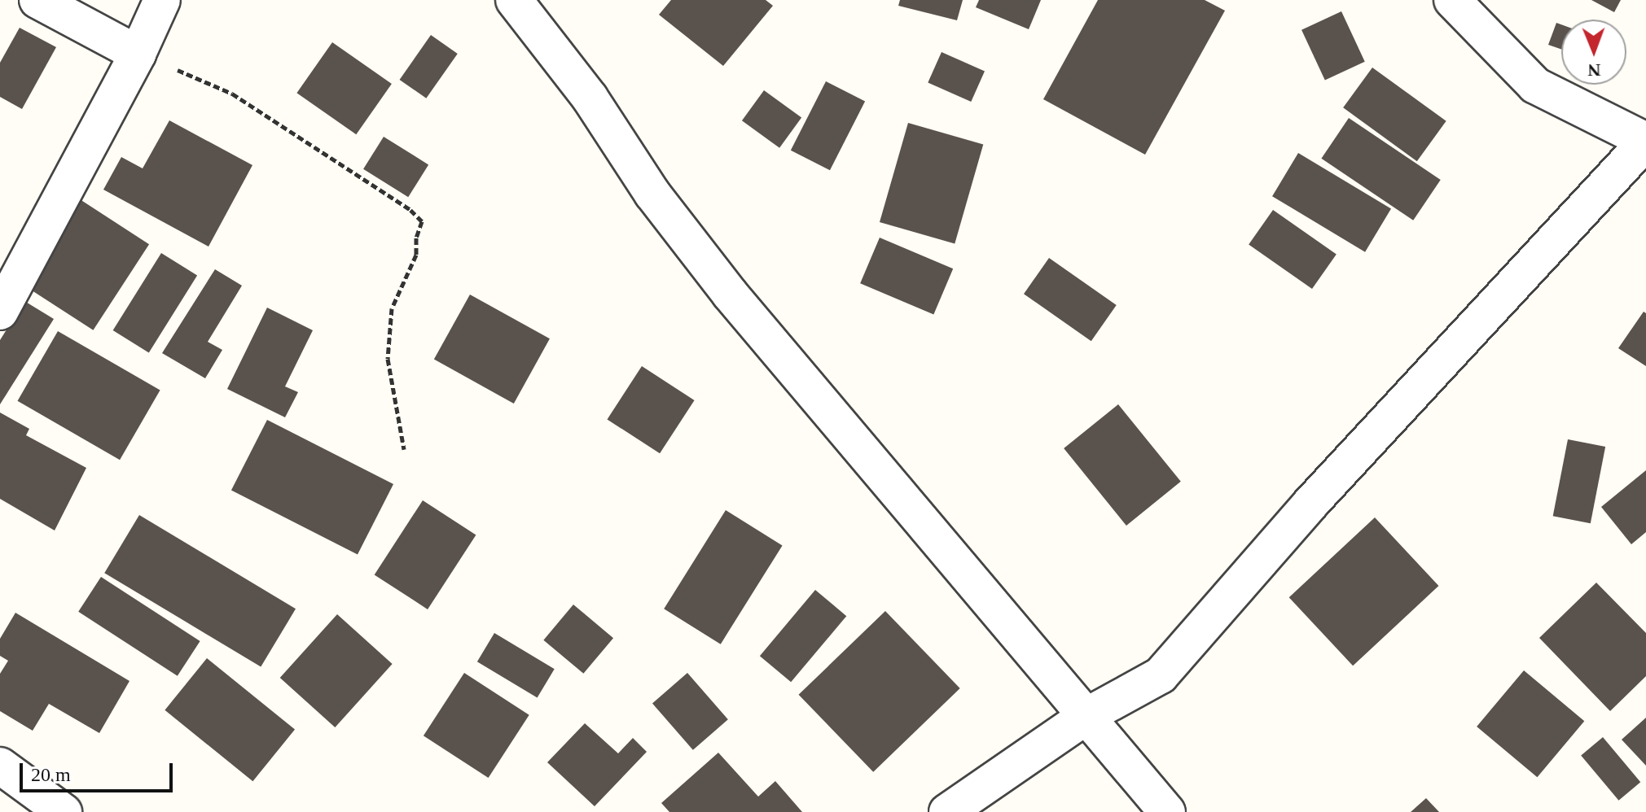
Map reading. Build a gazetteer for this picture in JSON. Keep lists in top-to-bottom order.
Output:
{
  "scale_bar": "20 m",
  "north": "bottom"
}
